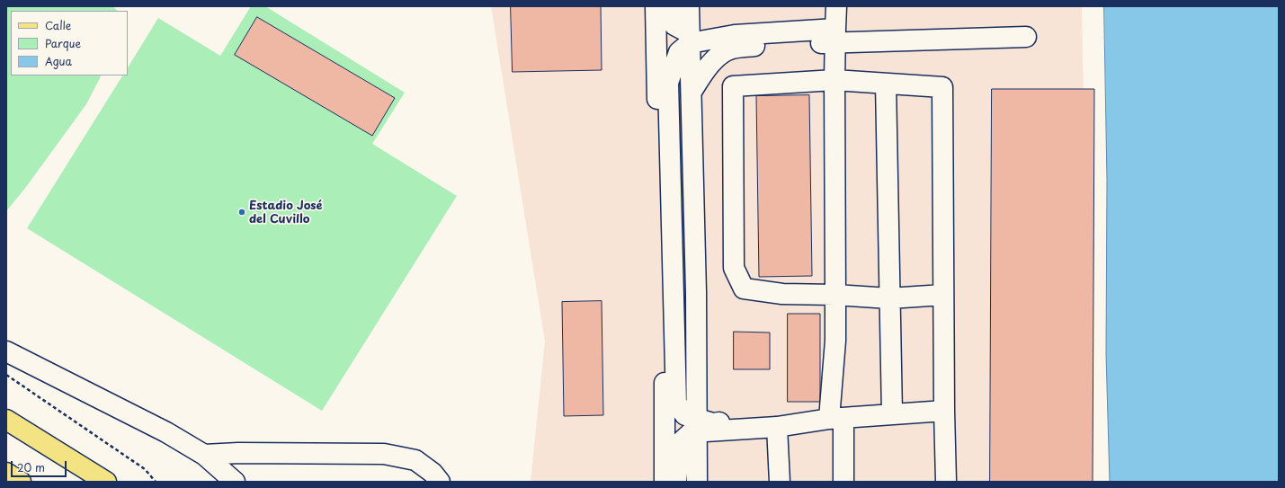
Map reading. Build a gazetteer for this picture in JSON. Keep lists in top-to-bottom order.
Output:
{
  "places": ["Estadio José del Cuvillo"],
  "legend": ["Calle", "Parque", "Agua"],
  "scale_bar": "20 m"
}
